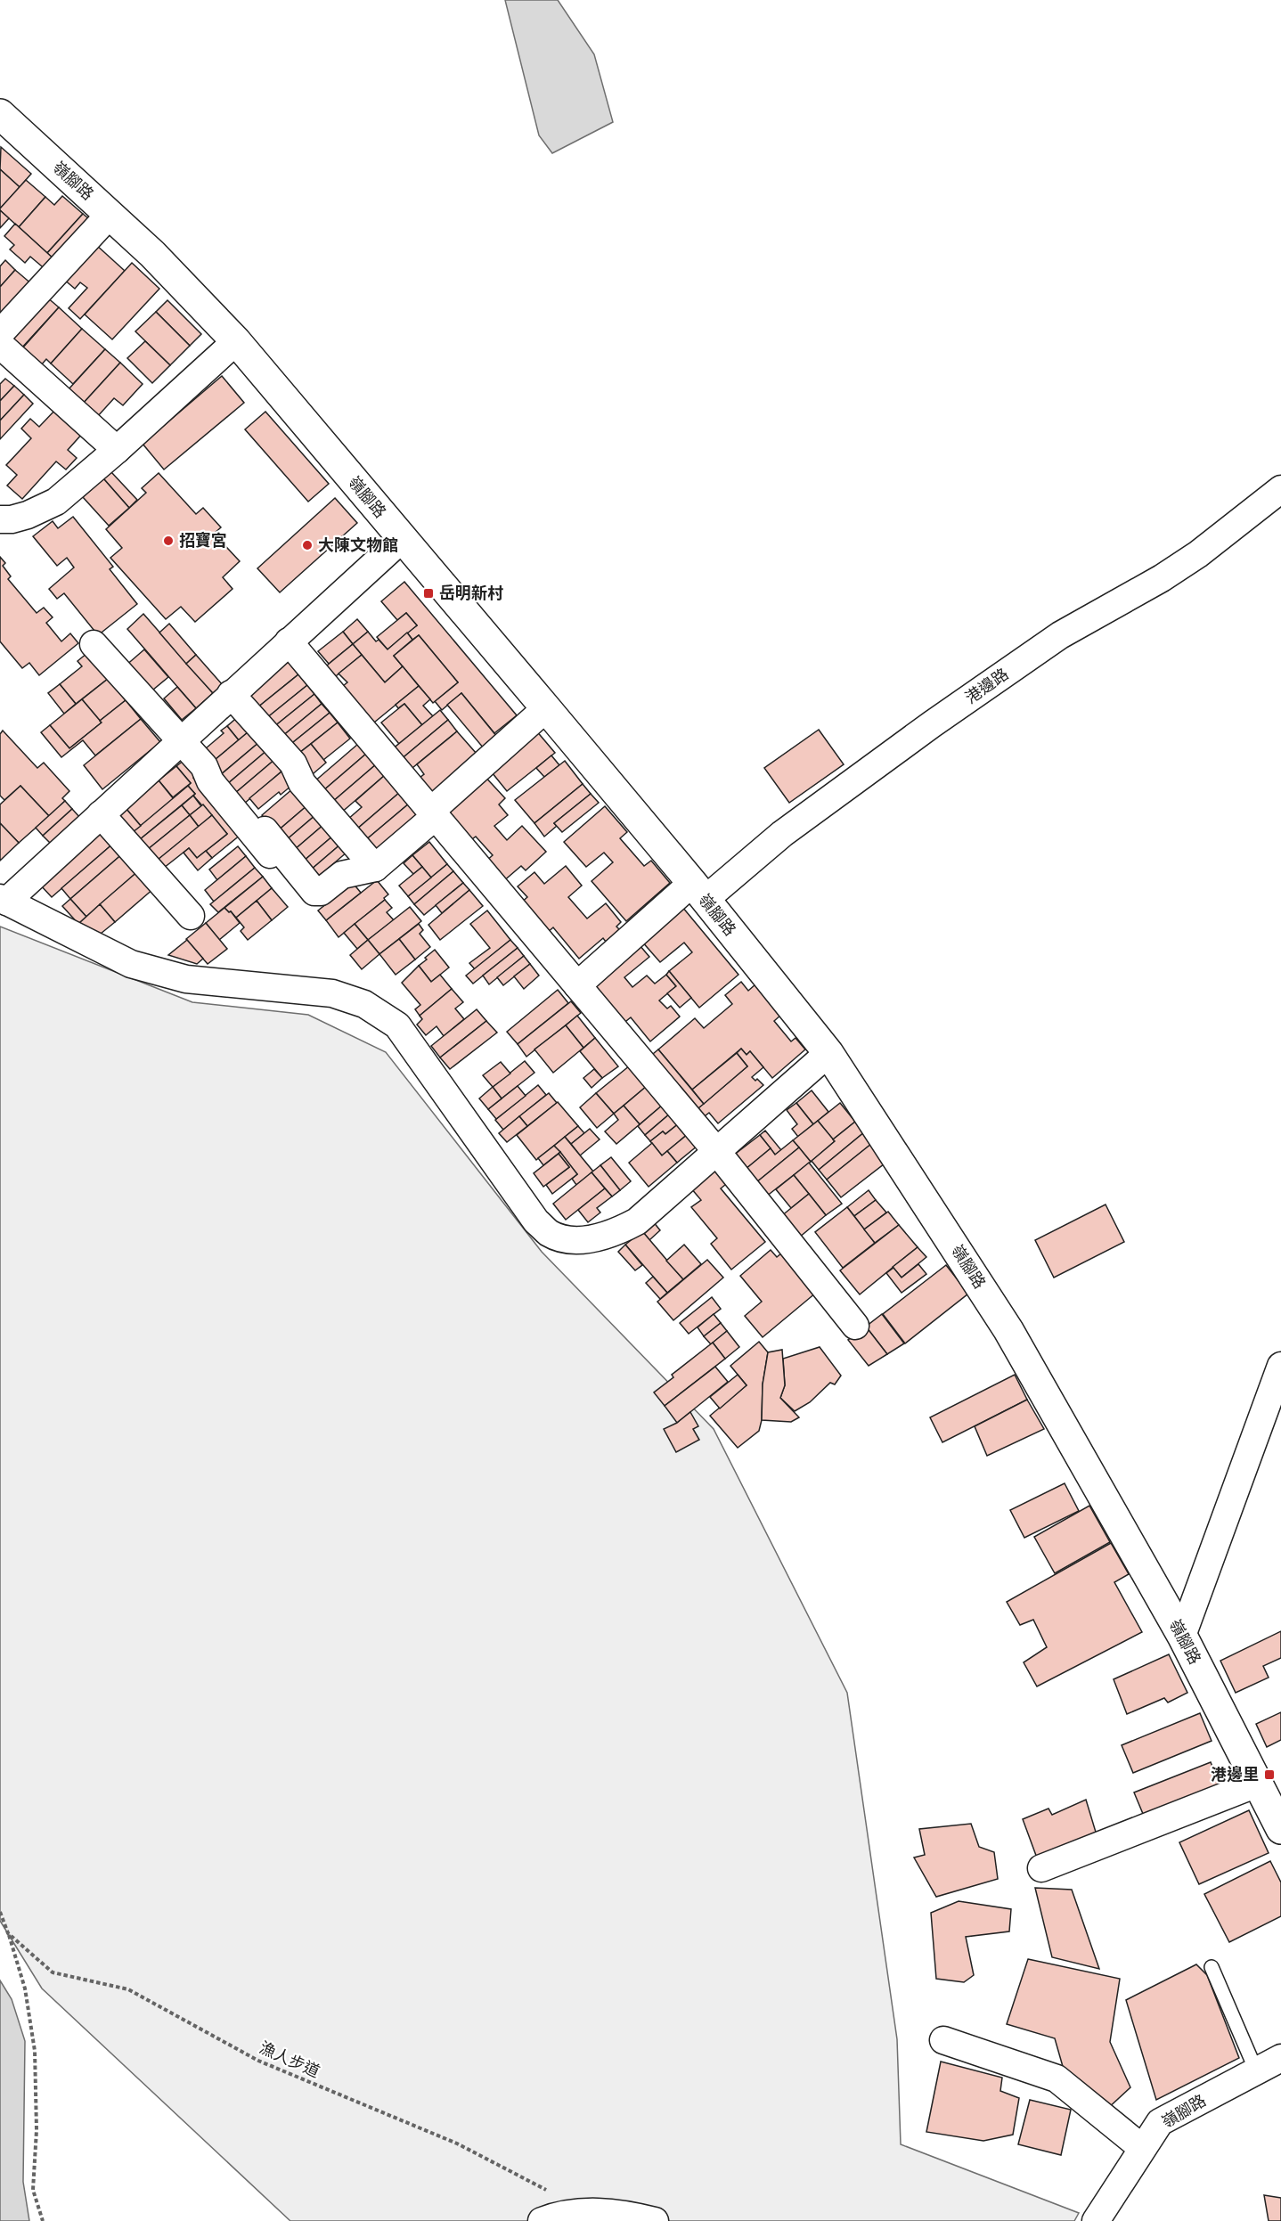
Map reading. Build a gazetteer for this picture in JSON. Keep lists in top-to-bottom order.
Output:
{
  "streets": {
    "street": ["嶺腳路", "港邊路"],
    "path": ["漁人步道"]
  },
  "crossings": [
    ["嶺腳路", "港邊路"]
  ],
  "places": {
    "other": ["招寶宮", "大陳文物館"],
    "transit": ["岳明新村", "港邊里"]
  }
}
